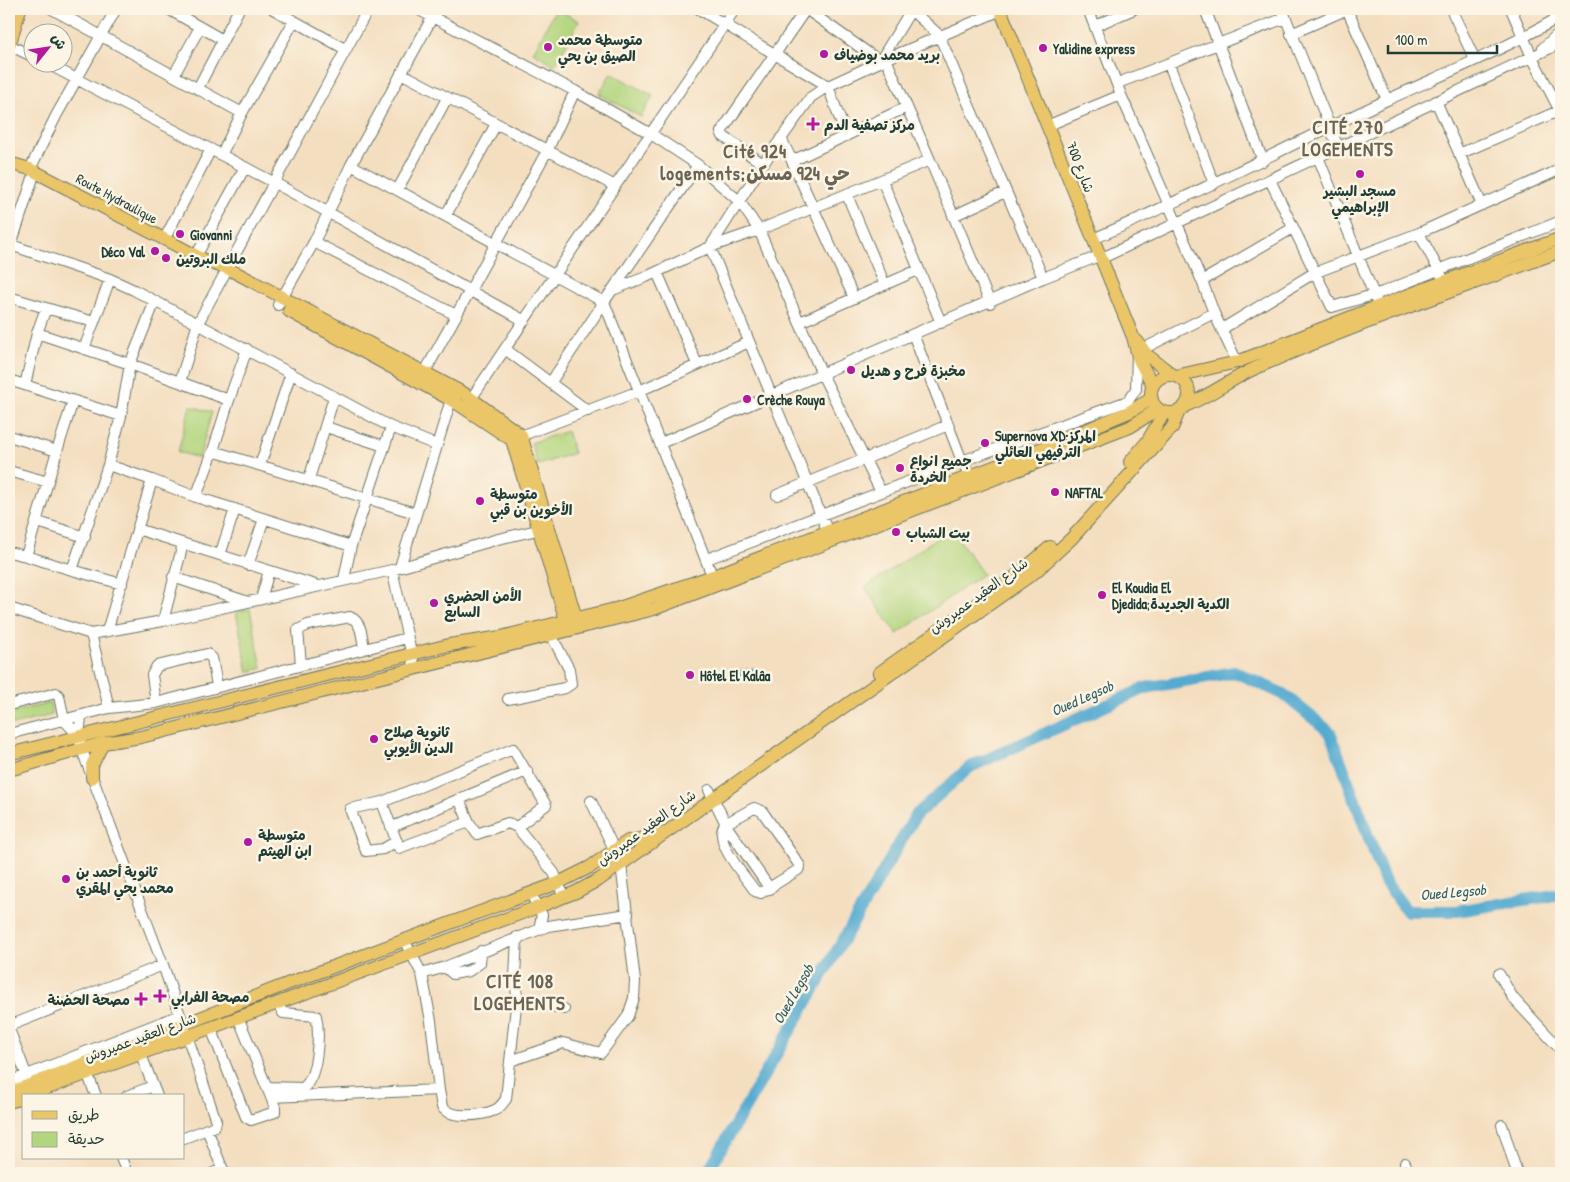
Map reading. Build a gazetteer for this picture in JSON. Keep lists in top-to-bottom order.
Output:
{
  "streets": {
    "main road": ["شارع 700", "Route Hydraulique", "شارع العقيد عميروش"]
  },
  "districts": ["CITÉ 270 LOGEMENTS", "Cité 924 logements;حي 924 مسكن", "CITÉ 108 LOGEMENTS"],
  "water": ["Oued Legsob"],
  "places": {
    "other": [
      "متوسطة محمد الصيق بن يحي",
      "Yalidine express",
      "بريد محمد بوضياف",
      "مسجد البشير الإبراهيمي",
      "Giovanni",
      "Déco Val",
      "ملك البروتين",
      "مخبزة فرح و هديل",
      "Crèche Rouya",
      "Supernova XD;المركز الترفيهي العائلي",
      "جميع انواع الخردة",
      "NAFTAL",
      "متوسطة الأخوين بن قبي",
      "بيت الشباب",
      "El Koudia El Djedida;الكدية الجديدة",
      "الأمن الحضري السابع",
      "Hôtel El Kalâa",
      "ثانوية صلاح الدين الأيوبي",
      "متوسطة ابن الهيثم",
      "ثانوية أحمد بن محمد يحي المقري"
    ],
    "health": ["مركز تصفية الدم", "مصحة الفرابي", "مصحة الحضنة"]
  },
  "legend": ["طريق", "حديقة"],
  "scale_bar": "100 m",
  "north": "top right"
}
